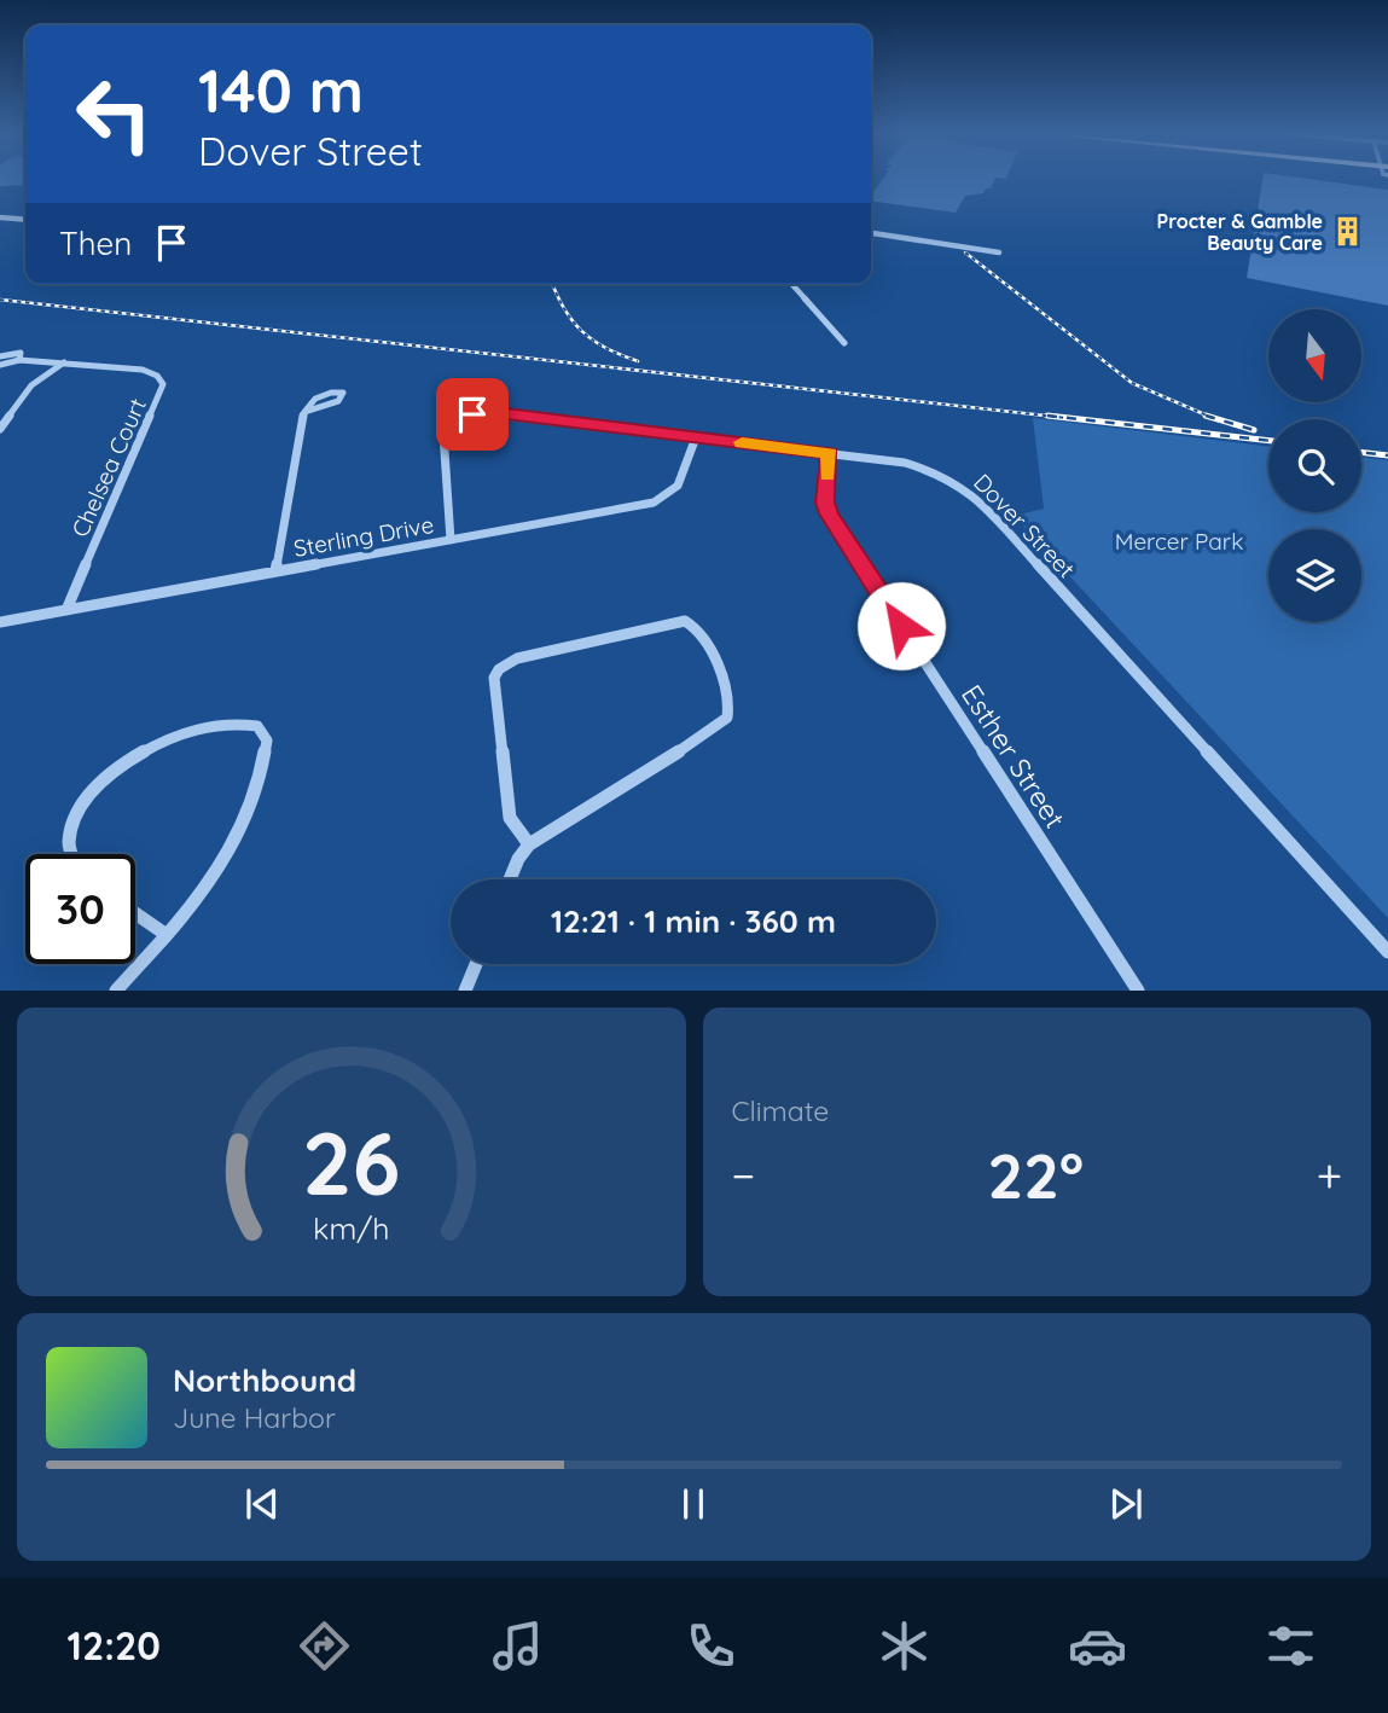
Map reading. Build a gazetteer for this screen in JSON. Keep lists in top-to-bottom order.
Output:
{
  "streets": {
    "street": [
      "Chelsea Court",
      "Dover Street",
      "Sterling Drive",
      "Esther Street"
    ]
  },
  "crossings": [
    ["Chelsea Court", "Sterling Drive"],
    ["Dover Street", "Sterling Drive"],
    ["Dover Street", "Esther Street"]
  ],
  "parks": ["Mercer Park"],
  "places": {
    "building": ["Procter & Gamble Beauty Care"]
  },
  "north": "bottom",
  "page": {
    "turn": ["140 m", "Dover Street"],
    "then": "Then",
    "limit": "30",
    "trip": "12:21 · 1 min · 360 m",
    "tile": "Climate",
    "heat": ["−", "22°", "+"],
    "song": ["Northbound", "June Harbor"],
    "tabs": "12:20",
    "gauge": ["26", "km/h"]
  }
}
